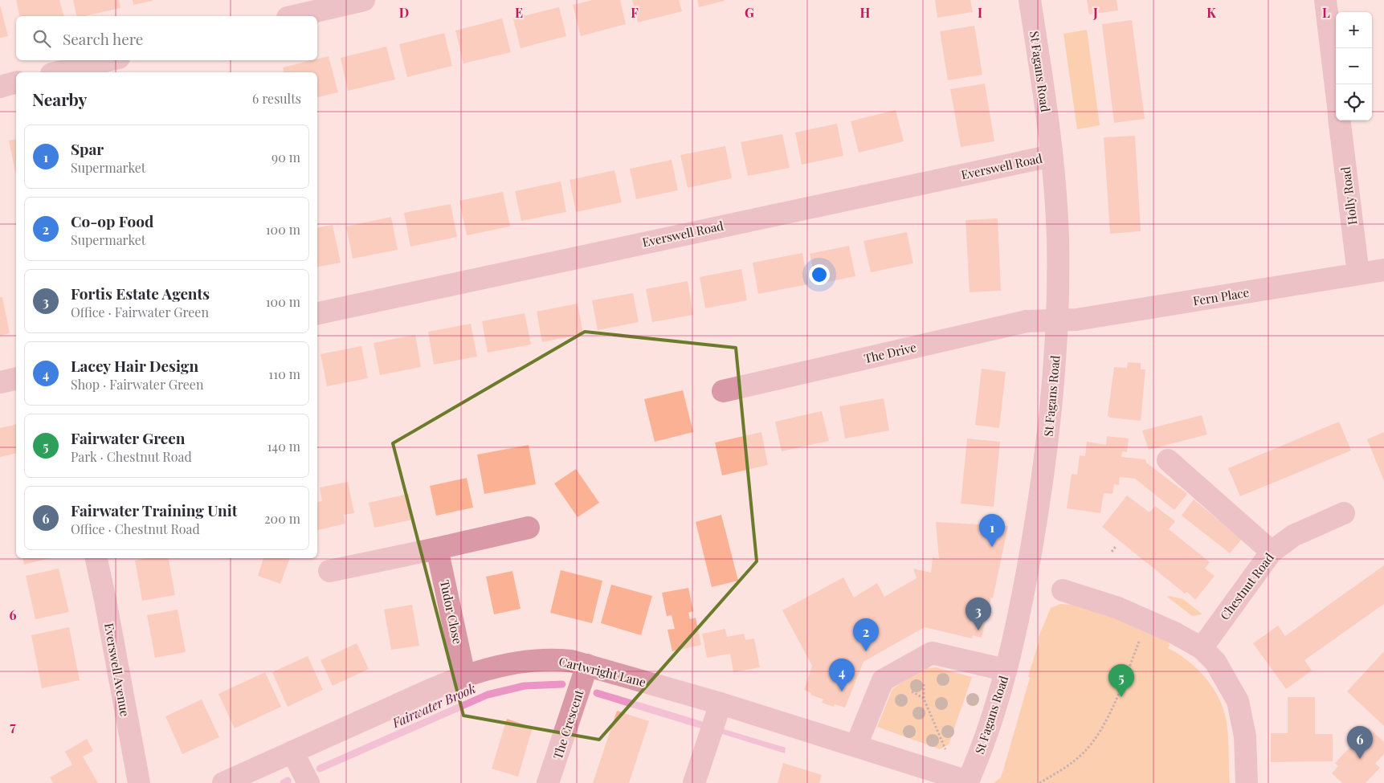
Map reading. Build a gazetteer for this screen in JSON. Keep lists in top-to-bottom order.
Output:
{
  "streets": {
    "street": [
      "St Fagans Road",
      "Everswell Road",
      "Holly Road",
      "Fern Place",
      "The Drive",
      "Chestnut Road",
      "Tudor Close",
      "Everswell Avenue",
      "Cartwright Lane",
      "The Crescent"
    ]
  },
  "crossings": [
    ["St Fagans Road", "Everswell Road"],
    ["St Fagans Road", "Fern Place"],
    ["St Fagans Road", "The Drive"],
    ["St Fagans Road", "Cartwright Lane"],
    ["Holly Road", "Fern Place"],
    ["Fern Place", "The Drive"],
    ["Tudor Close", "Cartwright Lane"],
    ["Cartwright Lane", "The Crescent"]
  ],
  "water": ["Fairwater Brook"],
  "page": {
    "map_buttons": ["+", "−"],
    "search": "Search here",
    "heading": ["Nearby", "6 results"],
    "list": [
      {
        "mark": "1",
        "name": "Spar",
        "note": "Supermarket",
        "value": "90 m"
      },
      {
        "mark": "2",
        "name": "Co-op Food",
        "note": "Supermarket",
        "value": "100 m"
      },
      {
        "mark": "3",
        "name": "Fortis Estate Agents",
        "note": "Office · Fairwater Green",
        "value": "100 m"
      },
      {
        "mark": "4",
        "name": "Lacey Hair Design",
        "note": "Shop · Fairwater Green",
        "value": "110 m"
      },
      {
        "mark": "5",
        "name": "Fairwater Green",
        "note": "Park · Chestnut Road",
        "value": "140 m"
      },
      {
        "mark": "6",
        "name": "Fairwater Training Unit",
        "note": "Office · Chestnut Road",
        "value": "200 m"
      }
    ],
    "pins": [
      "1",
      "3",
      "2",
      "4",
      "5",
      "6"
    ]
  },
  "grid": {
    "columns": [
      "D",
      "E",
      "F",
      "G",
      "H",
      "I",
      "J",
      "K",
      "L"
    ],
    "rows": ["6", "7"]
  }
}
